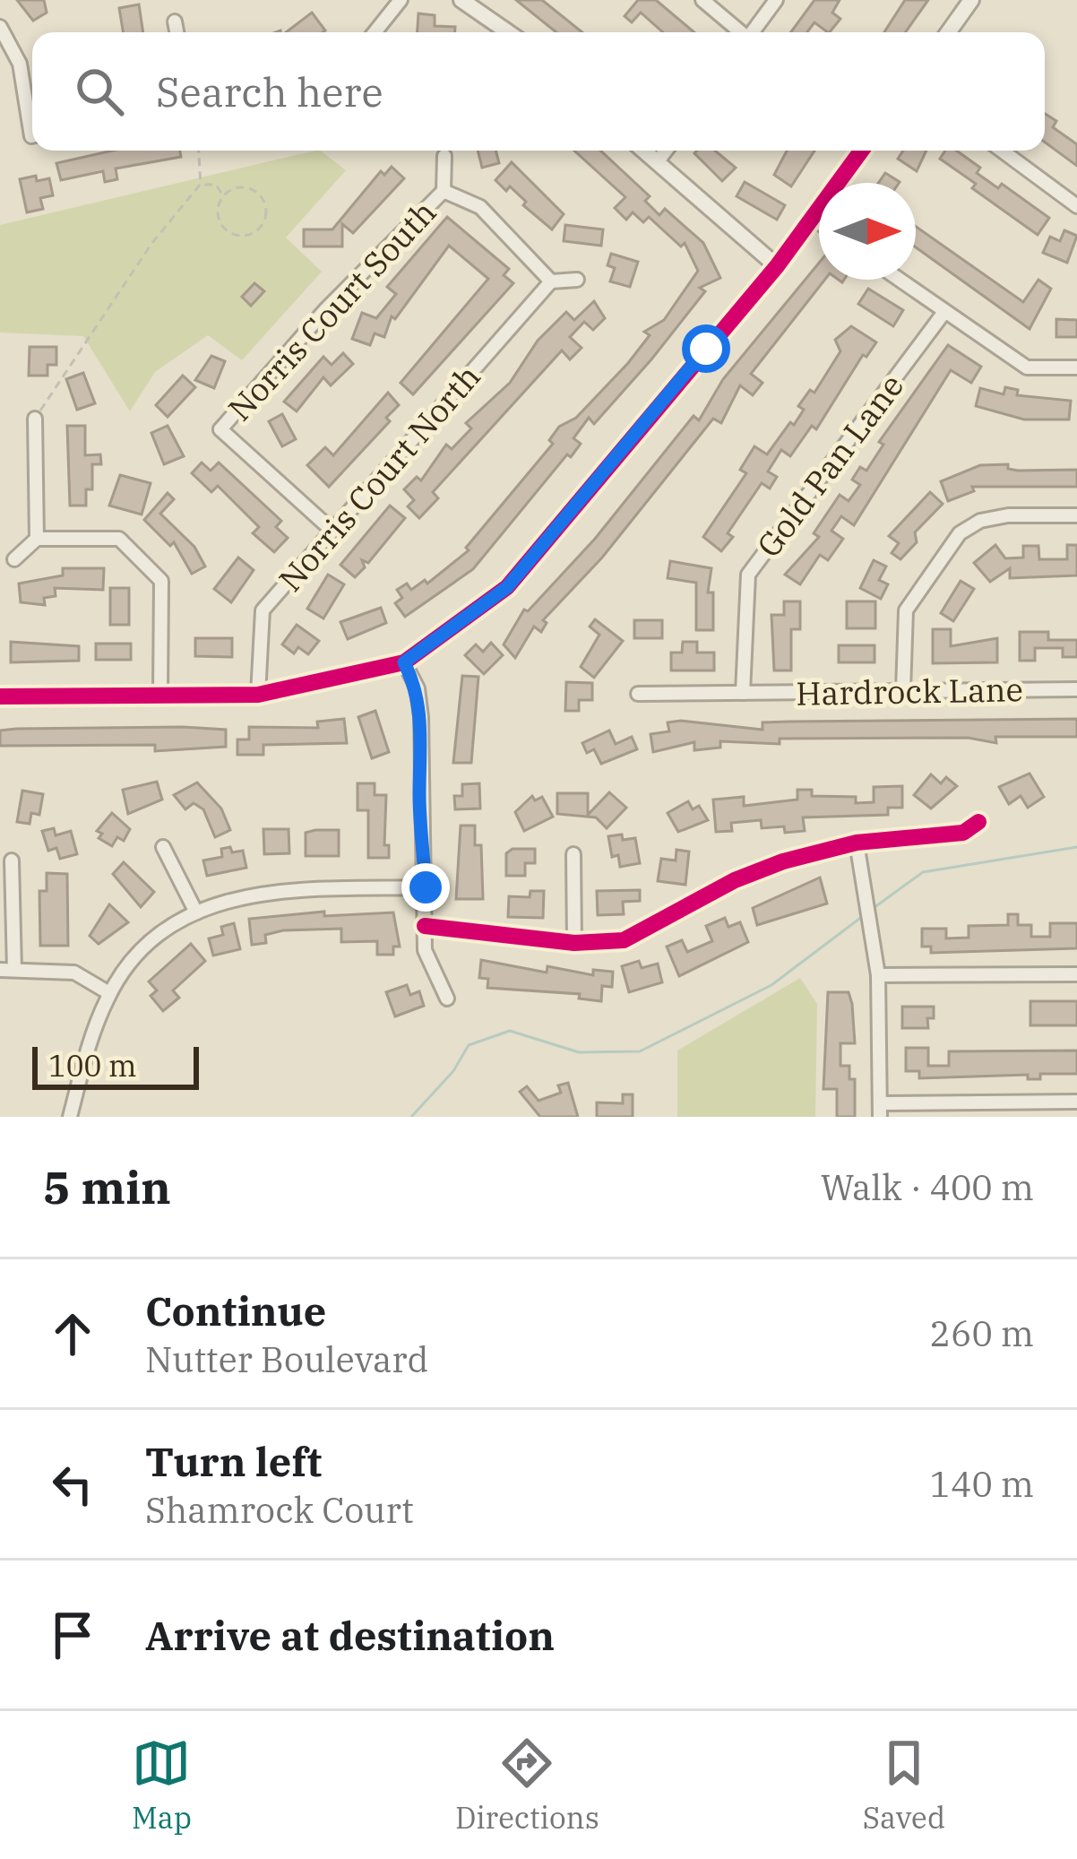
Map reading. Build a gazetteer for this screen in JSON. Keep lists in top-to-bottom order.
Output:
{
  "streets": {
    "street": [
      "Norris Court South",
      "Gold Pan Lane",
      "Norris Court North",
      "Hardrock Lane"
    ]
  },
  "crossings": [
    ["Gold Pan Lane", "Hardrock Lane"]
  ],
  "scale_bar": "100 m",
  "north": "right",
  "page": {
    "search": "Search here",
    "scale": "100 m",
    "heading": ["5 min", "Walk · 400 m"],
    "list": [
      ["Continue", "Nutter Boulevard", "260 m"],
      ["Turn left", "Shamrock Court", "140 m"],
      "Arrive at destination"
    ],
    "nav": ["Map", "Directions", "Saved"]
  }
}
